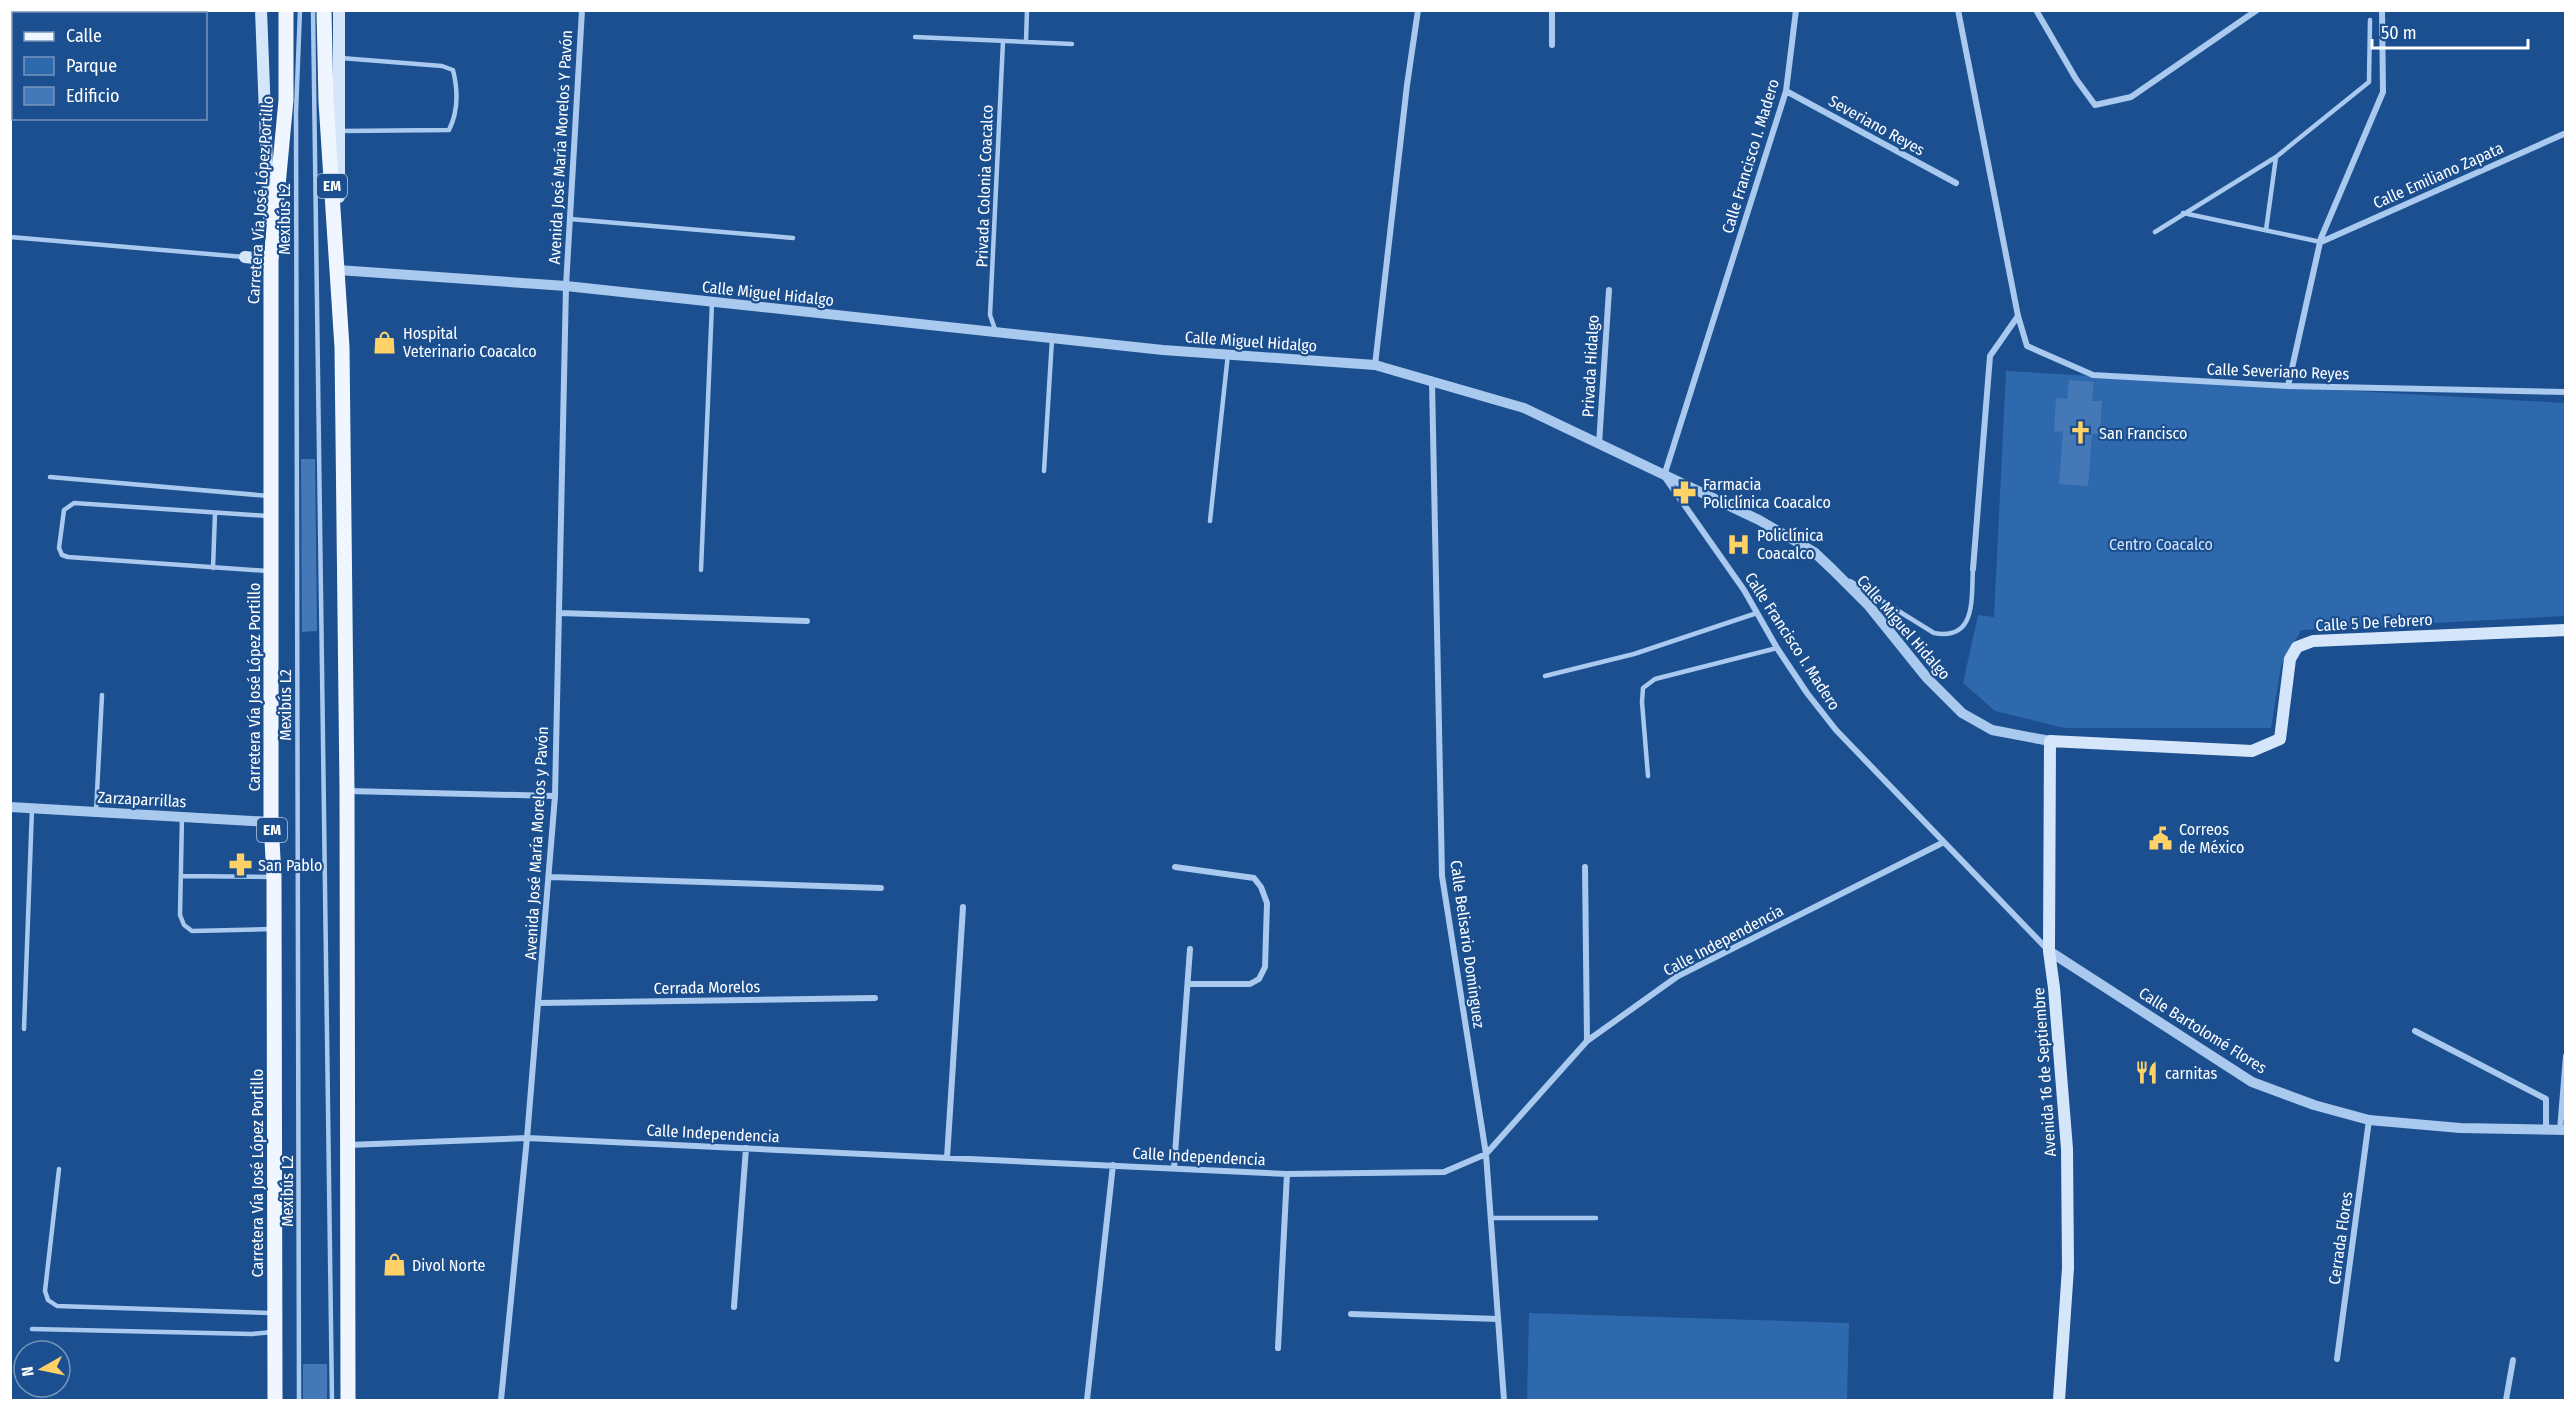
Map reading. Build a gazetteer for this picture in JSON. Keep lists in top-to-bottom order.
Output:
{
  "streets": {
    "main road": [
      "EM",
      "Carretera Vía José López Portillo",
      "Calle 5 De Febrero",
      "Avenida 16 de Septiembre"
    ],
    "street": [
      "Severiano Reyes",
      "Avenida José María Morelos Y Pavón",
      "Calle Francisco I. Madero",
      "Calle Emiliano Zapata",
      "Calle Miguel Hidalgo",
      "Privada Hidalgo",
      "Calle Severiano Reyes",
      "Zarzaparrillas",
      "Avenida José María Morelos y Pavón",
      "Calle Independencia",
      "Calle Belisario Domínguez",
      "Cerrada Morelos",
      "Calle Bartolomé Flores",
      "Cerrada Flores"
    ],
    "lane": ["Privada Colonia Coacalco", "Mexibús L2"]
  },
  "crossings": [
    ["Severiano Reyes", "Calle Francisco I. Madero"],
    ["Avenida José María Morelos Y Pavón", "Calle Miguel Hidalgo"],
    ["Avenida José María Morelos Y Pavón", "Avenida José María Morelos y Pavón"],
    ["Calle Francisco I. Madero", "Calle Miguel Hidalgo"],
    ["Calle Francisco I. Madero", "Calle Independencia"],
    ["Calle Francisco I. Madero", "Calle Bartolomé Flores"],
    ["Calle Francisco I. Madero", "Avenida 16 de Septiembre"],
    ["EM", "Mexibús L2"],
    ["EM", "Calle Miguel Hidalgo"],
    ["EM", "Calle Independencia"],
    ["Privada Colonia Coacalco", "Calle Miguel Hidalgo"],
    ["Carretera Vía José López Portillo", "Mexibús L2"],
    ["Carretera Vía José López Portillo", "Zarzaparrillas"],
    ["Calle Miguel Hidalgo", "Privada Hidalgo"],
    ["Calle Miguel Hidalgo", "Calle 5 De Febrero"],
    ["Calle Miguel Hidalgo", "Avenida José María Morelos y Pavón"],
    ["Calle Miguel Hidalgo", "Calle Belisario Domínguez"],
    ["Calle Miguel Hidalgo", "Avenida 16 de Septiembre"],
    ["Calle 5 De Febrero", "Avenida 16 de Septiembre"],
    ["Avenida José María Morelos y Pavón", "Calle Independencia"],
    ["Avenida José María Morelos y Pavón", "Cerrada Morelos"],
    ["Calle Independencia", "Calle Belisario Domínguez"],
    ["Calle Bartolomé Flores", "Avenida 16 de Septiembre"],
    ["Calle Bartolomé Flores", "Cerrada Flores"]
  ],
  "parks": ["Centro Coacalco"],
  "places": {
    "shop": ["Hospital Veterinario Coacalco", "Divol Norte"],
    "church": ["San Francisco"],
    "pharmacy": ["Farmacia Policlínica Coacalco", "San Pablo"],
    "hospital": ["Policlínica Coacalco"],
    "public building": ["Correos de México"],
    "restaurant": ["carnitas"]
  },
  "legend": ["Calle", "Parque", "Edificio"],
  "scale_bar": "50 m",
  "north": "left"
}
